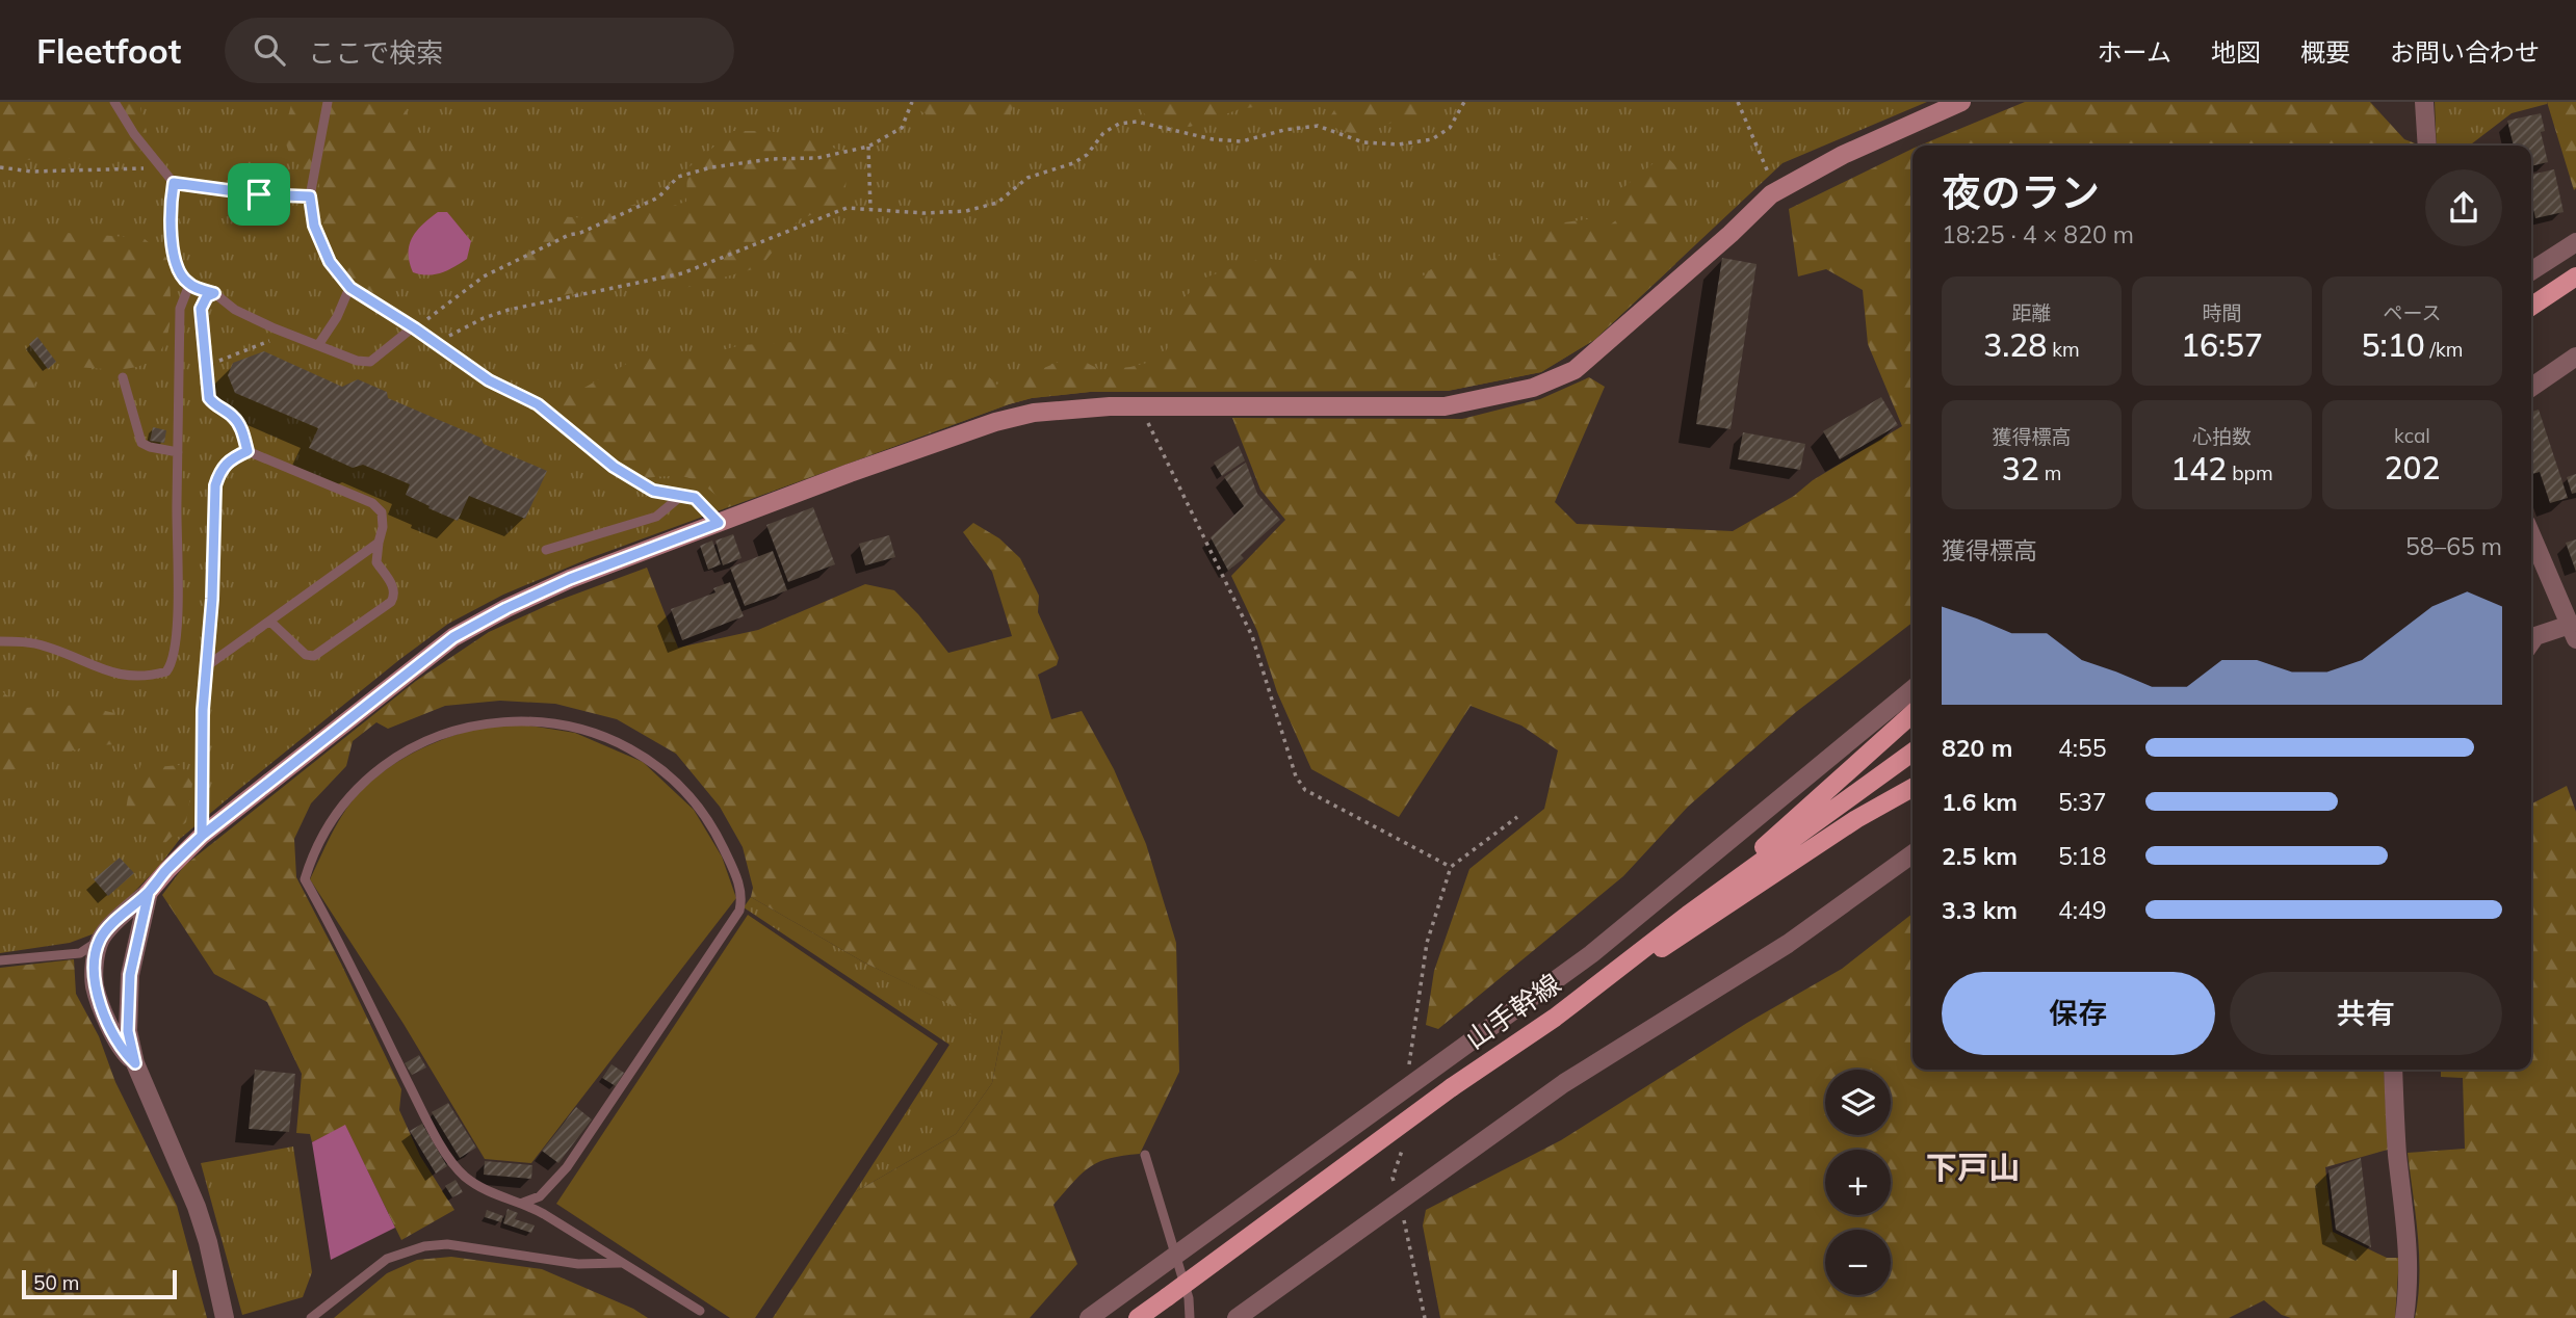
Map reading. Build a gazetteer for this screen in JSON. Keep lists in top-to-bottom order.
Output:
{
  "streets": {
    "main road": ["山手幹線"]
  },
  "districts": ["下戸山"],
  "scale_bar": "50 m",
  "page": {
    "header": "Fleetfoot",
    "search": "ここで検索",
    "nav": [
      "ホーム",
      "地図",
      "概要",
      "お問い合わせ"
    ],
    "heading": ["夜のラン", "18:25 · 4 × 820 m"],
    "stats": [
      ["距離", "3.28 km"],
      ["時間", "16:57"],
      ["ペース", "5:10 /km"],
      ["獲得標高", "32 m"],
      ["心拍数", "142 bpm"],
      ["kcal", "202"]
    ],
    "chart": ["獲得標高", "58–65 m"],
    "list": [
      {
        "name": "820 m",
        "note": "4:55"
      },
      {
        "name": "1.6 km",
        "note": "5:37"
      },
      {
        "name": "2.5 km",
        "note": "5:18"
      },
      {
        "name": "3.3 km",
        "note": "4:49"
      }
    ],
    "buttons": ["保存", "共有"],
    "map_buttons": ["+", "−"],
    "scale": "50 m"
  }
}
